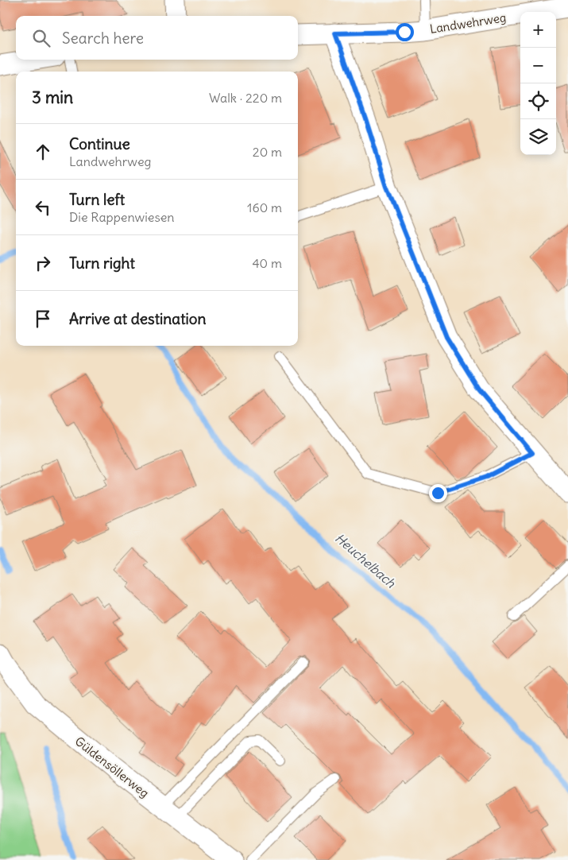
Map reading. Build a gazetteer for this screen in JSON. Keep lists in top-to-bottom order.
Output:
{
  "streets": {
    "street": ["Landwehrweg", "Güldensöllerweg"]
  },
  "water": ["Heuchelbach"],
  "page": {
    "map_buttons": ["+", "−"],
    "search": "Search here",
    "heading": ["3 min", "Walk · 220 m"],
    "list": [
      ["Continue", "Landwehrweg", "20 m"],
      ["Turn left", "Die Rappenwiesen", "160 m"],
      ["Turn right", "40 m"],
      "Arrive at destination"
    ]
  }
}
